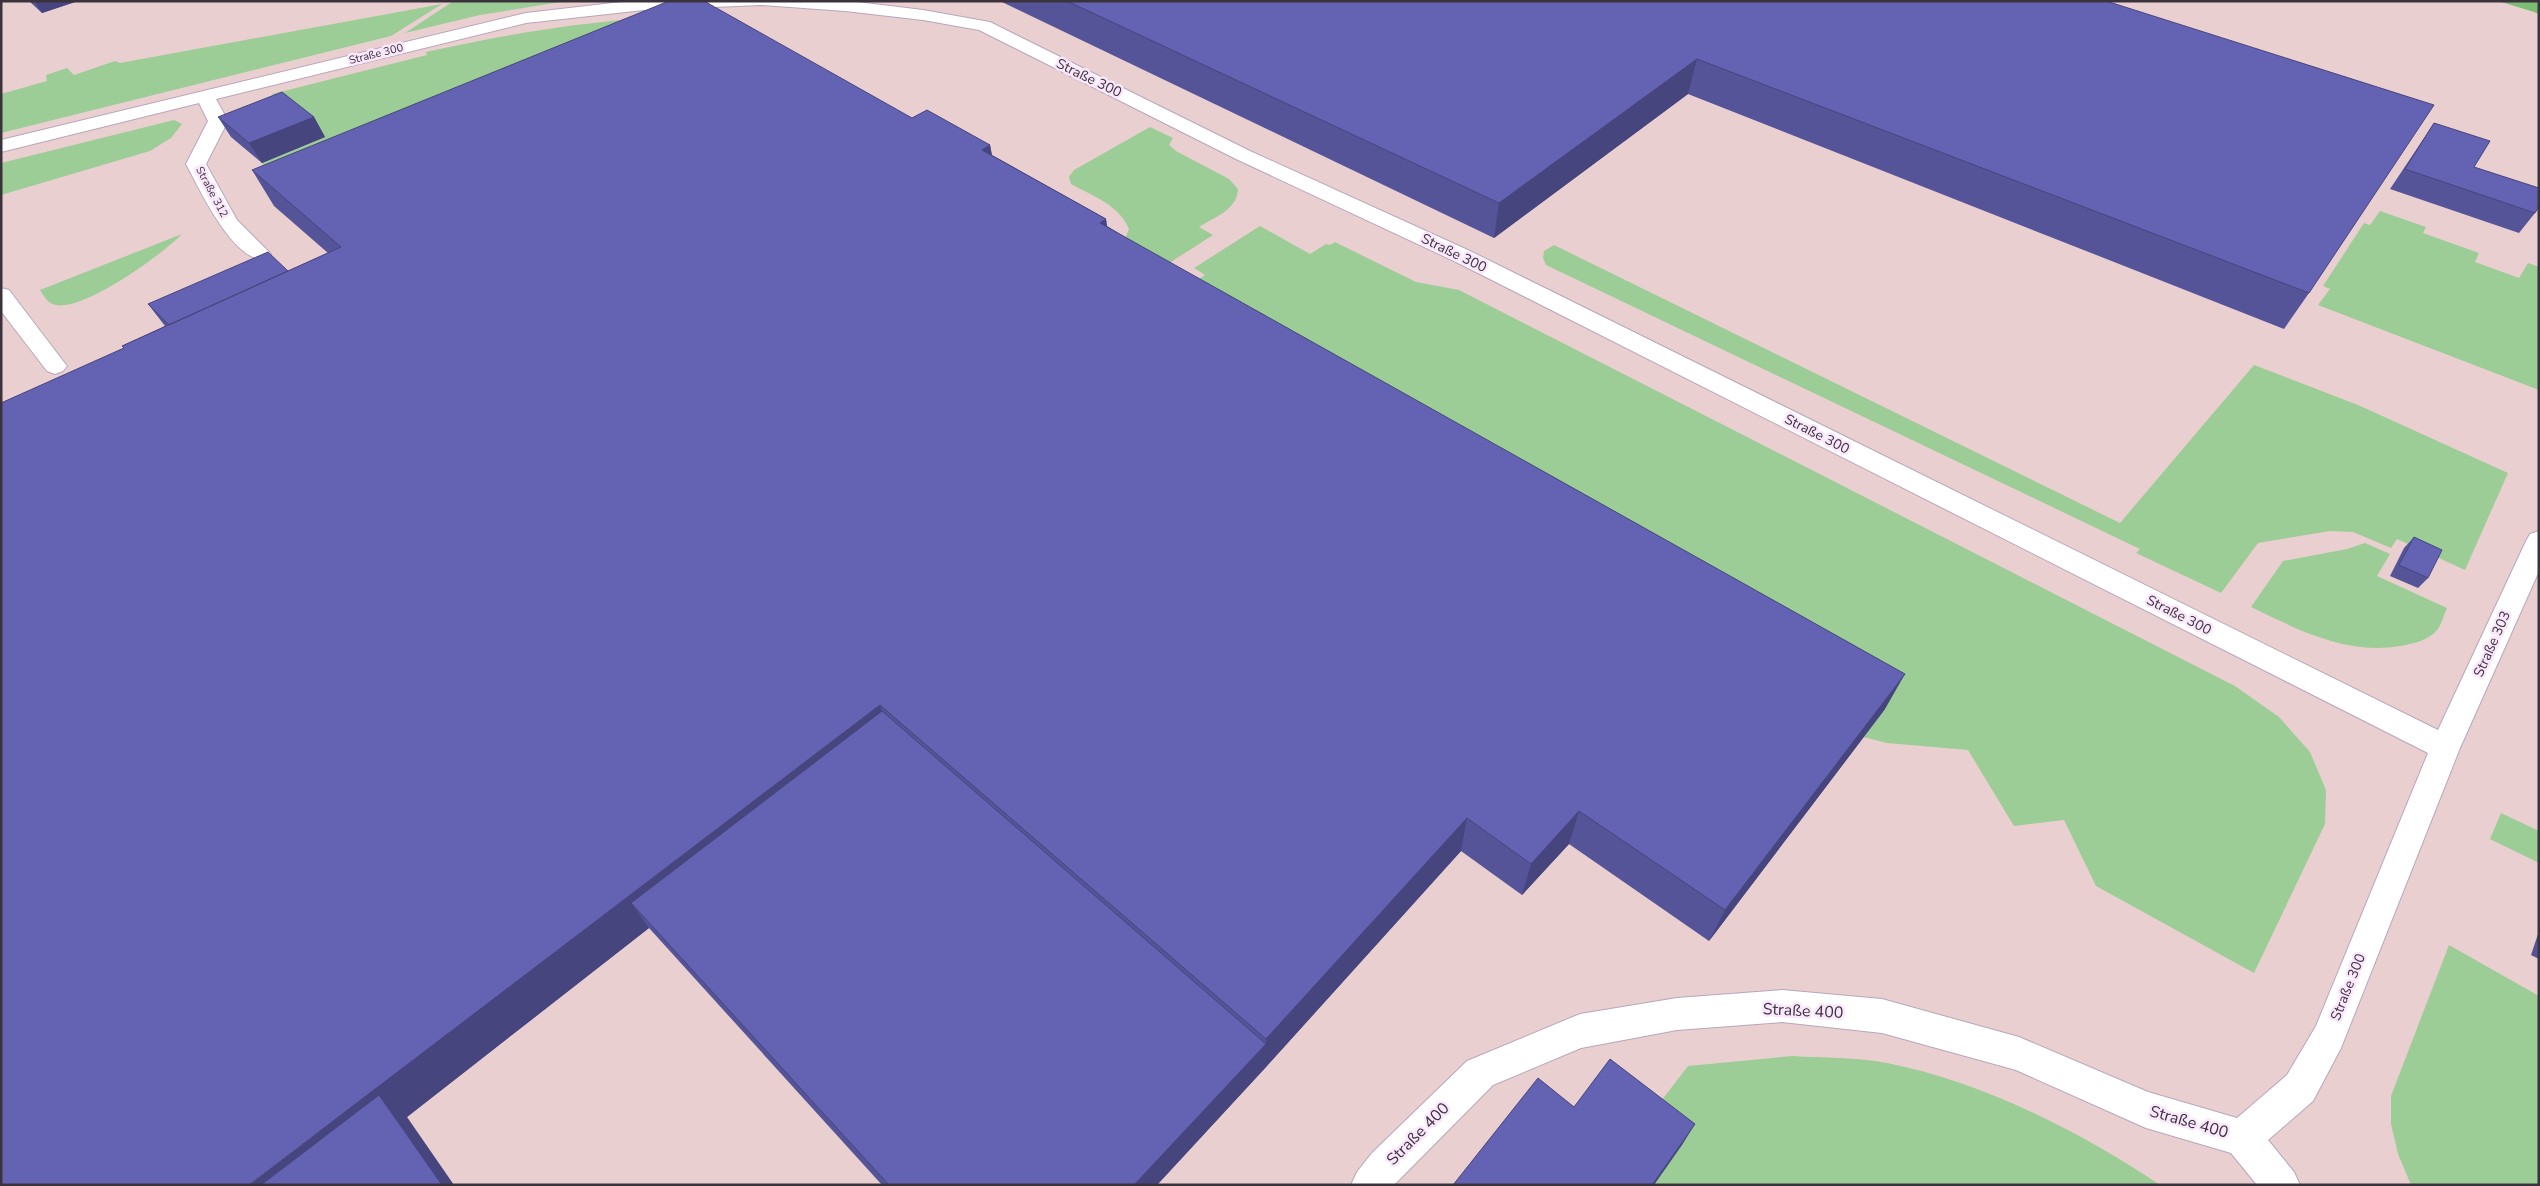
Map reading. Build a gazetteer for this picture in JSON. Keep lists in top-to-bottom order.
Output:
{
  "streets": {
    "street": [
      "Straße 300",
      "Straße 312",
      "Straße 303",
      "Straße 400"
    ]
  },
  "crossings": [
    ["Straße 300", "Straße 312"],
    ["Straße 300", "Straße 303"],
    ["Straße 300", "Straße 400"]
  ]
}
